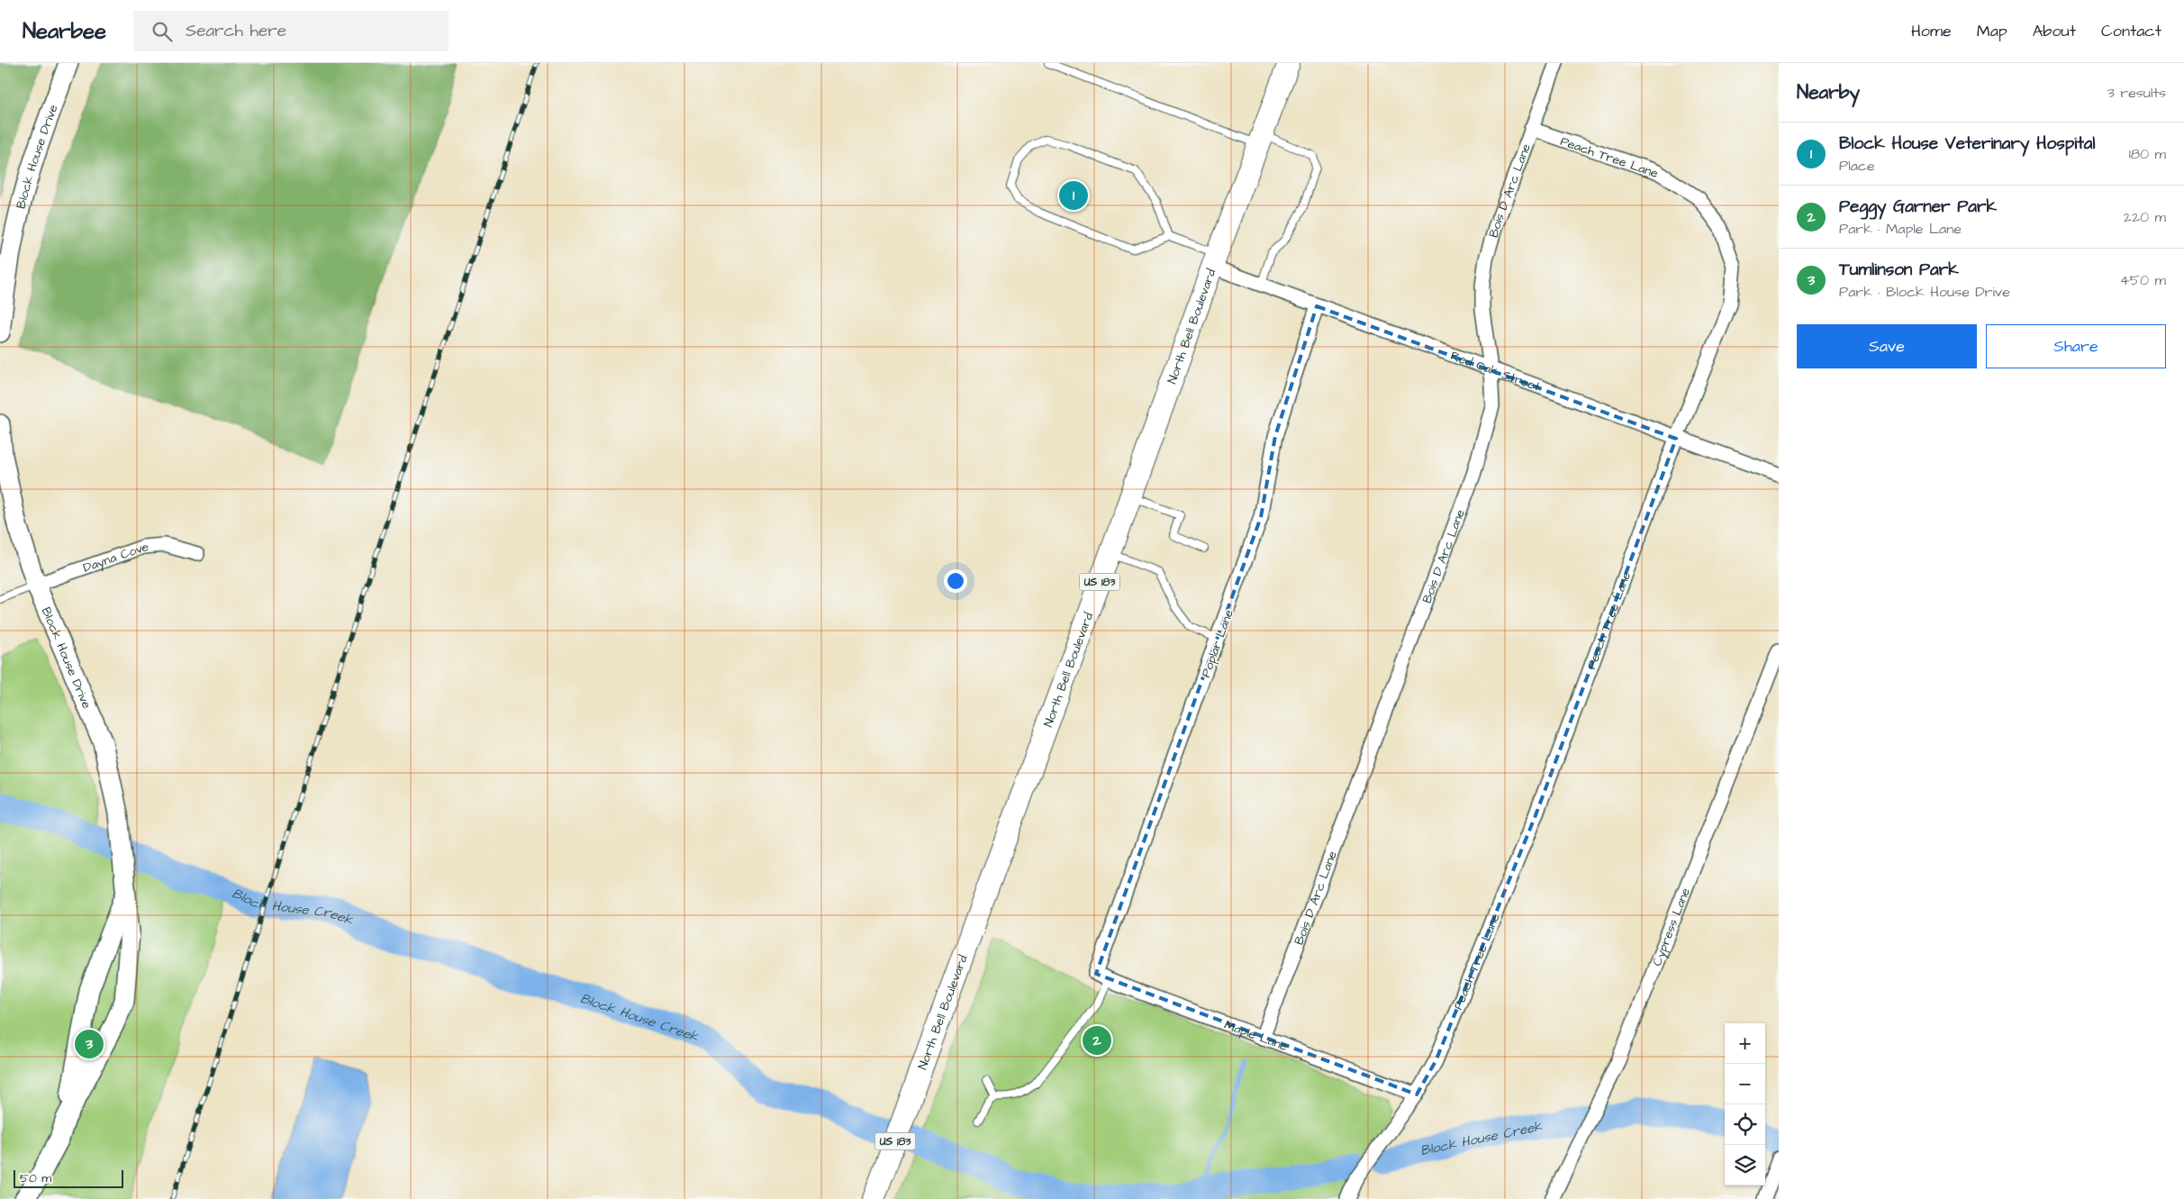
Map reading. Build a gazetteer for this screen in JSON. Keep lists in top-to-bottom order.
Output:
{
  "streets": {
    "main road": ["North Bell Boulevard", "US 183"],
    "street": [
      "Block House Drive",
      "Peach Tree Lane",
      "Bois D Arc Lane",
      "Red Oak Street",
      "Dayna Cove",
      "Poplar Lane",
      "Cypress Lane",
      "Maple Lane"
    ]
  },
  "crossings": [
    ["Block House Drive", "Dayna Cove"],
    ["Peach Tree Lane", "Bois D Arc Lane"],
    ["Peach Tree Lane", "Red Oak Street"],
    ["Peach Tree Lane", "Maple Lane"],
    ["Bois D Arc Lane", "Red Oak Street"],
    ["Bois D Arc Lane", "Maple Lane"],
    ["North Bell Boulevard", "Red Oak Street"],
    ["Red Oak Street", "Poplar Lane"],
    ["Poplar Lane", "Maple Lane"]
  ],
  "water": ["Block House Creek"],
  "scale_bar": "50 m",
  "page": {
    "header": "Nearbee",
    "search": "Search here",
    "nav": [
      "Home",
      "Map",
      "About",
      "Contact"
    ],
    "heading": ["Nearby", "3 results"],
    "list": [
      {
        "mark": "1",
        "name": "Block House Veterinary Hospital",
        "note": "Place",
        "value": "180 m"
      },
      {
        "mark": "2",
        "name": "Peggy Garner Park",
        "note": "Park · Maple Lane",
        "value": "220 m"
      },
      {
        "mark": "3",
        "name": "Tumlinson Park",
        "note": "Park · Block House Drive",
        "value": "450 m"
      }
    ],
    "pins": ["1", "2", "3"],
    "buttons": ["Save", "Share"],
    "map_buttons": ["+", "−"],
    "scale": "50 m"
  }
}
